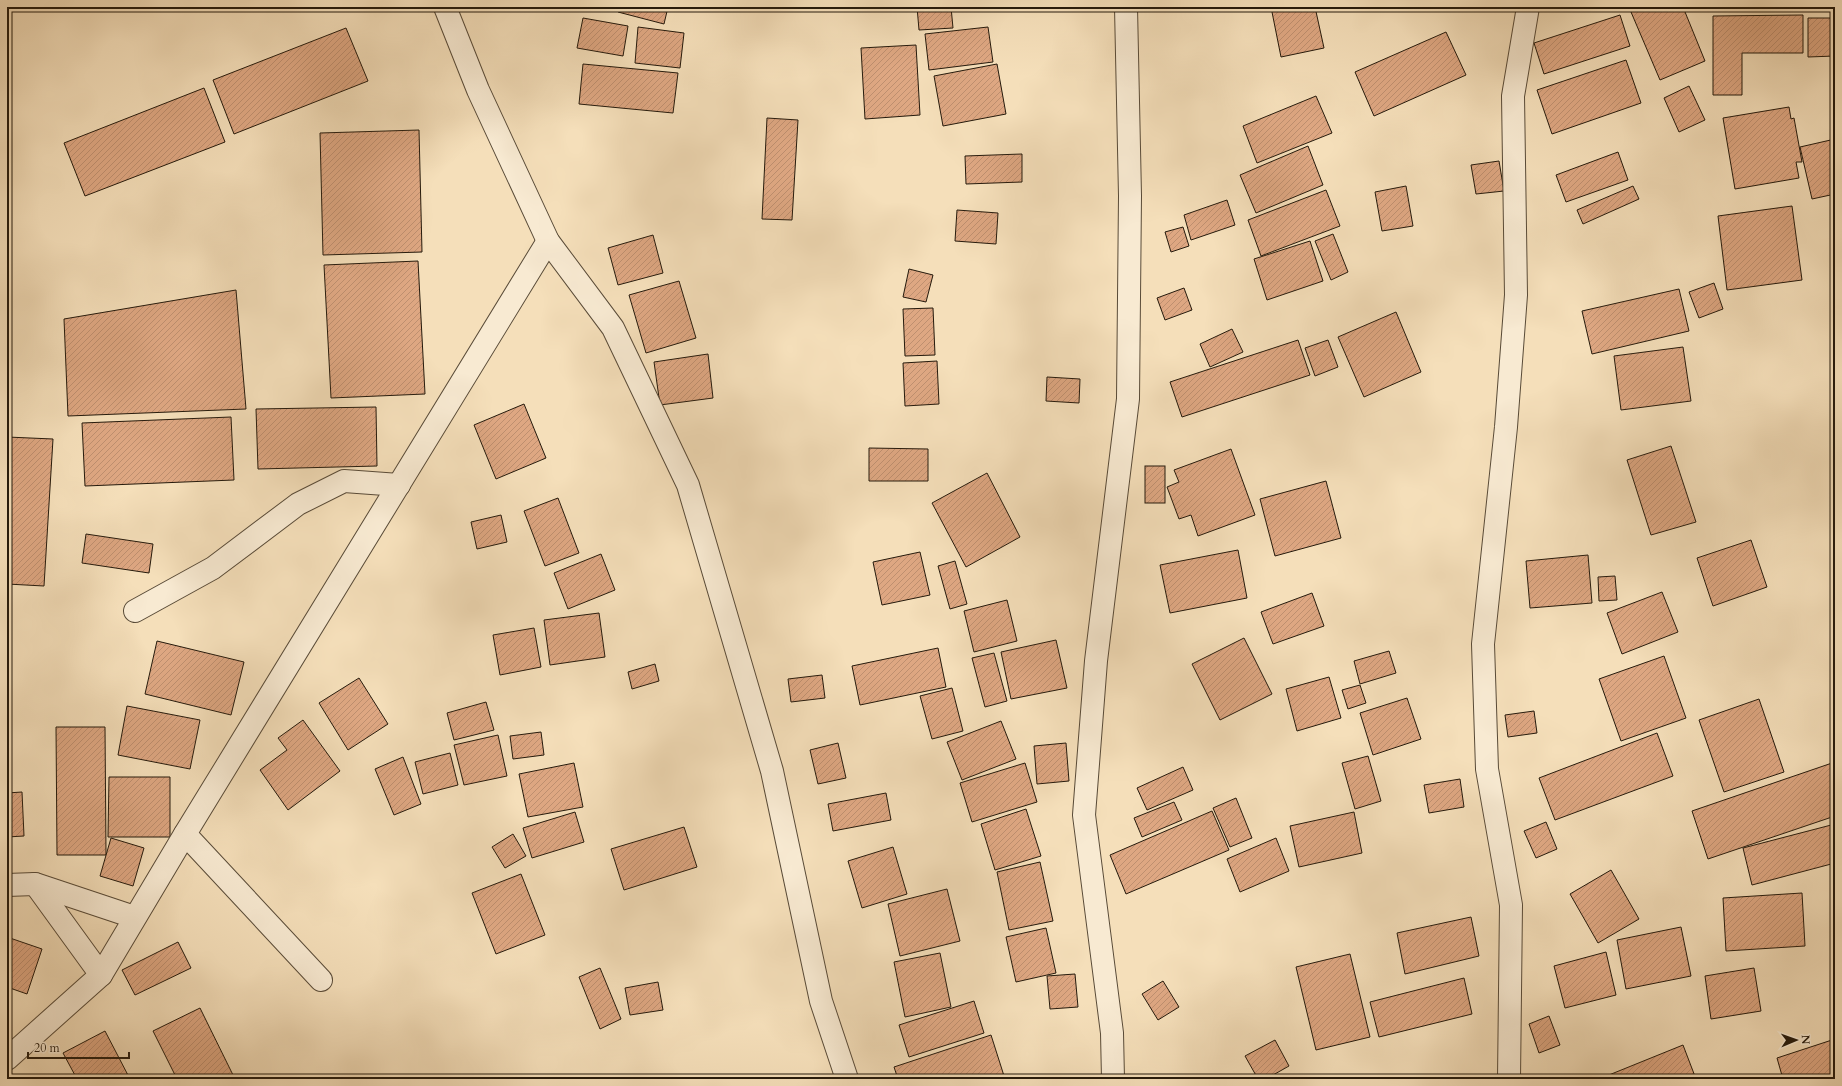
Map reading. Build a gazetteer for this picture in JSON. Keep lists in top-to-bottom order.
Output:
{
  "scale_bar": "20 m",
  "north": "right"
}
